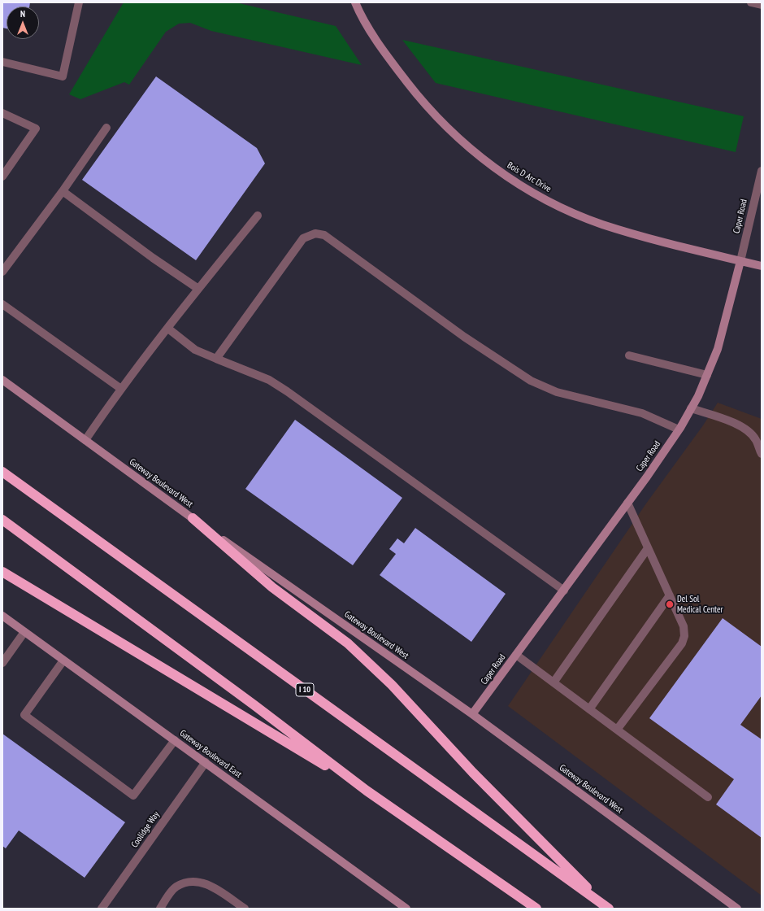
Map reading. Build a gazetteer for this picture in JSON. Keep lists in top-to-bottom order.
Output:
{
  "streets": {
    "highway": ["I 10"],
    "main road": [
      "Bois D Arc Drive",
      "Caper Road",
      "Gateway Boulevard West",
      "Gateway Boulevard East"
    ],
    "street": ["Coolidge Way"]
  },
  "crossings": [
    ["Bois D Arc Drive", "Caper Road"],
    ["Caper Road", "Gateway Boulevard West"],
    ["Gateway Boulevard East", "Coolidge Way"]
  ],
  "places": ["Del Sol Medical Center"],
  "north": "top"
}
